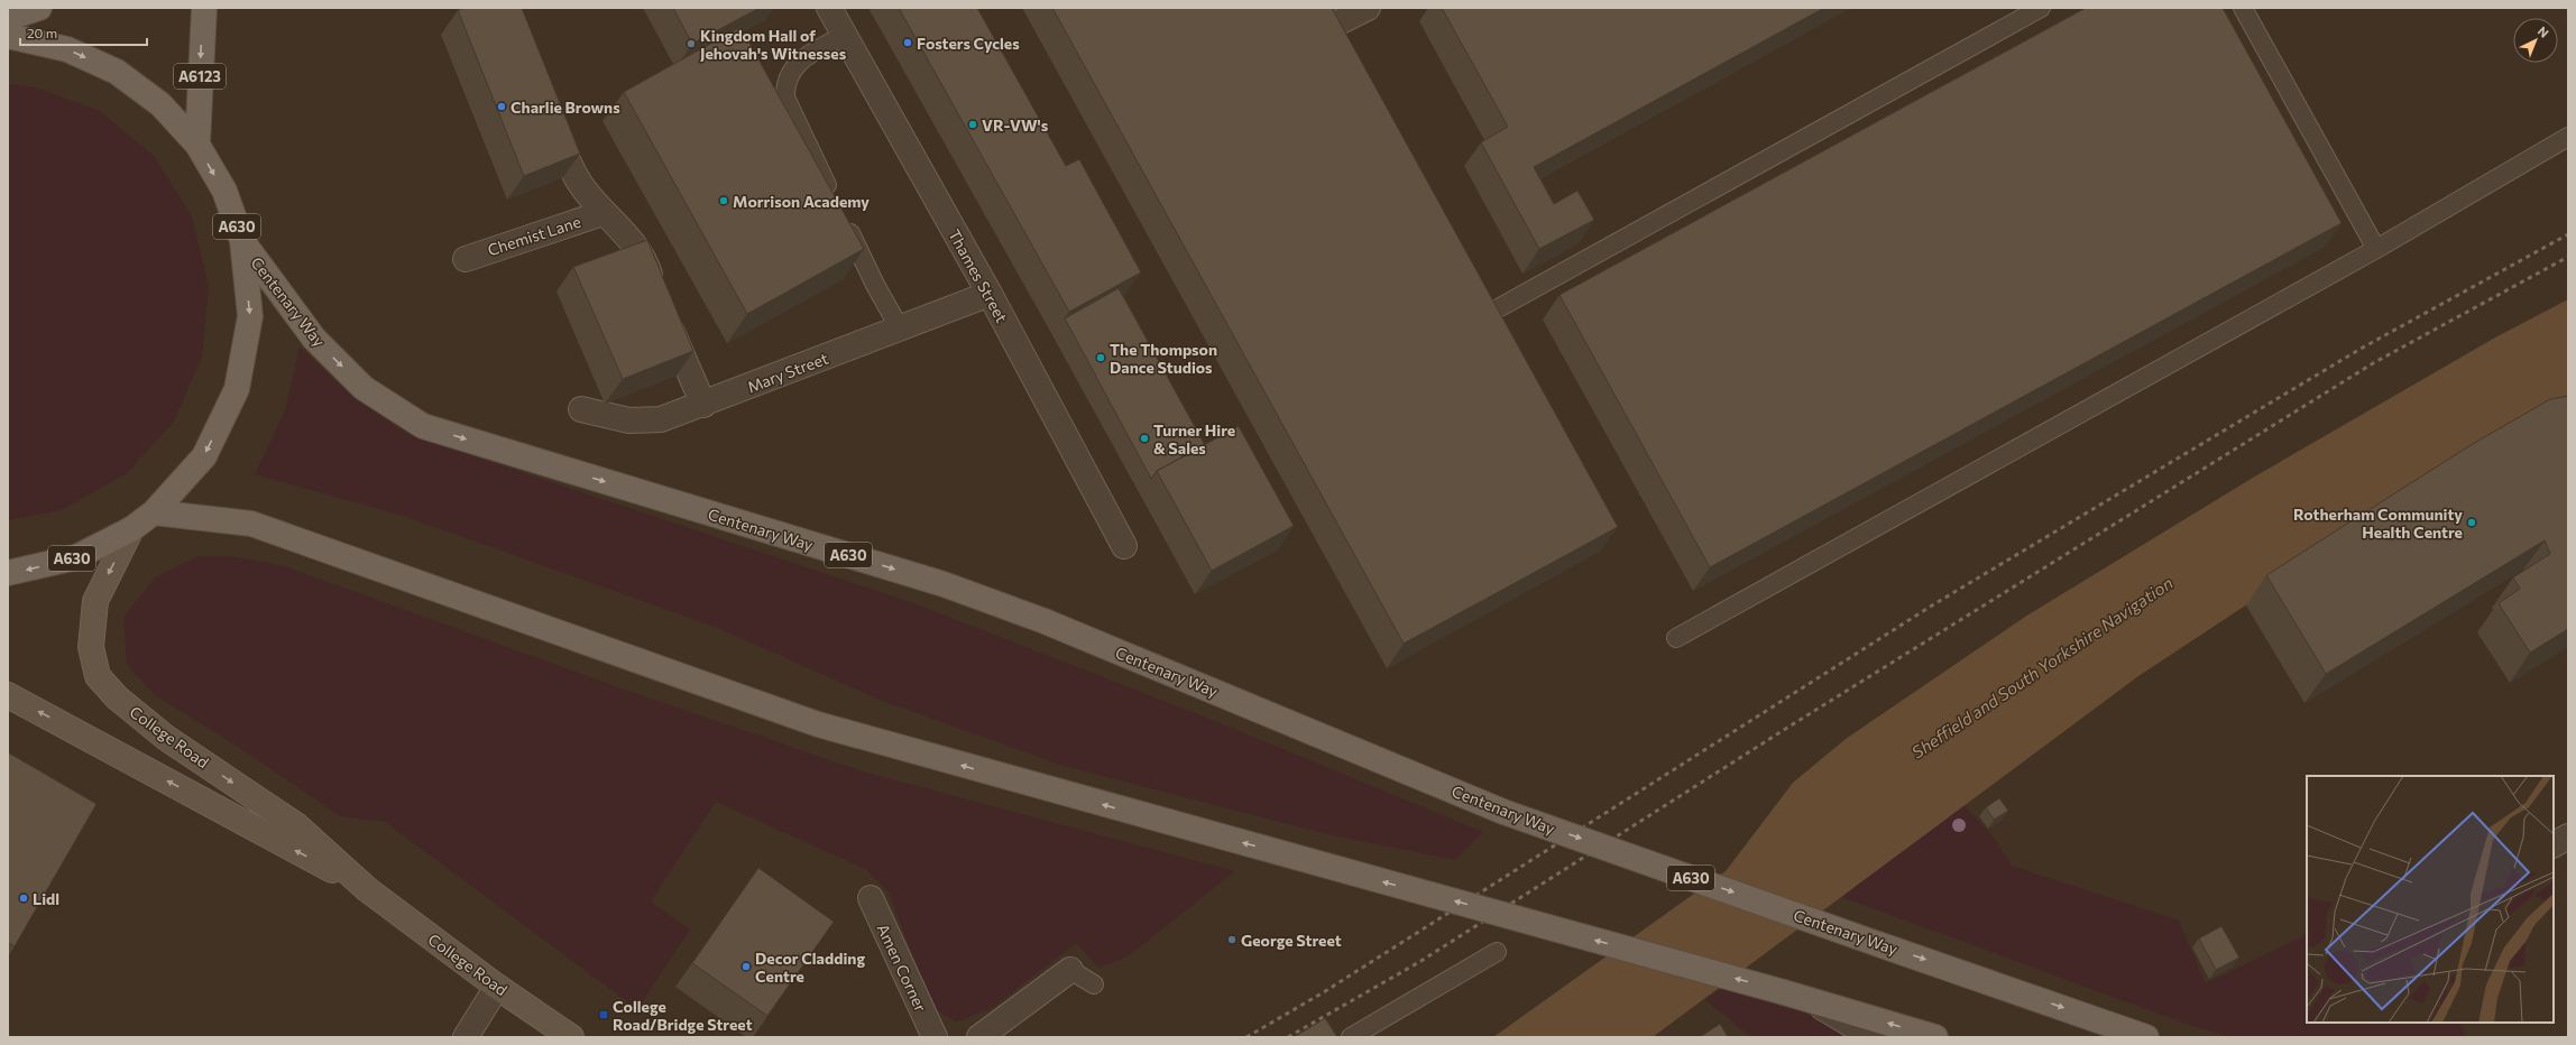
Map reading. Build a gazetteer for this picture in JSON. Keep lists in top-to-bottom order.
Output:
{
  "streets": {
    "main road": ["A6123", "A630", "Centenary Way"],
    "street": [
      "Chemist Lane",
      "Thames Street",
      "Mary Street",
      "College Road",
      "Amen Corner"
    ]
  },
  "crossings": [
    ["A6123", "A630"],
    ["A630", "Centenary Way"],
    ["A630", "College Road"],
    ["Thames Street", "Mary Street"]
  ],
  "water": ["Sheffield and South Yorkshire Navigation"],
  "places": {
    "other": [
      "Fosters Cycles",
      "Kingdom Hall of Jehovah's Witnesses",
      "Charlie Browns",
      "VR-VW's",
      "Morrison Academy",
      "The Thompson Dance Studios",
      "Turner Hire & Sales",
      "Rotherham Community Health Centre",
      "Lidl",
      "George Street",
      "Decor Cladding Centre"
    ],
    "transit": ["College Road/Bridge Street"]
  },
  "scale_bar": "20 m",
  "north": "top right"
}
